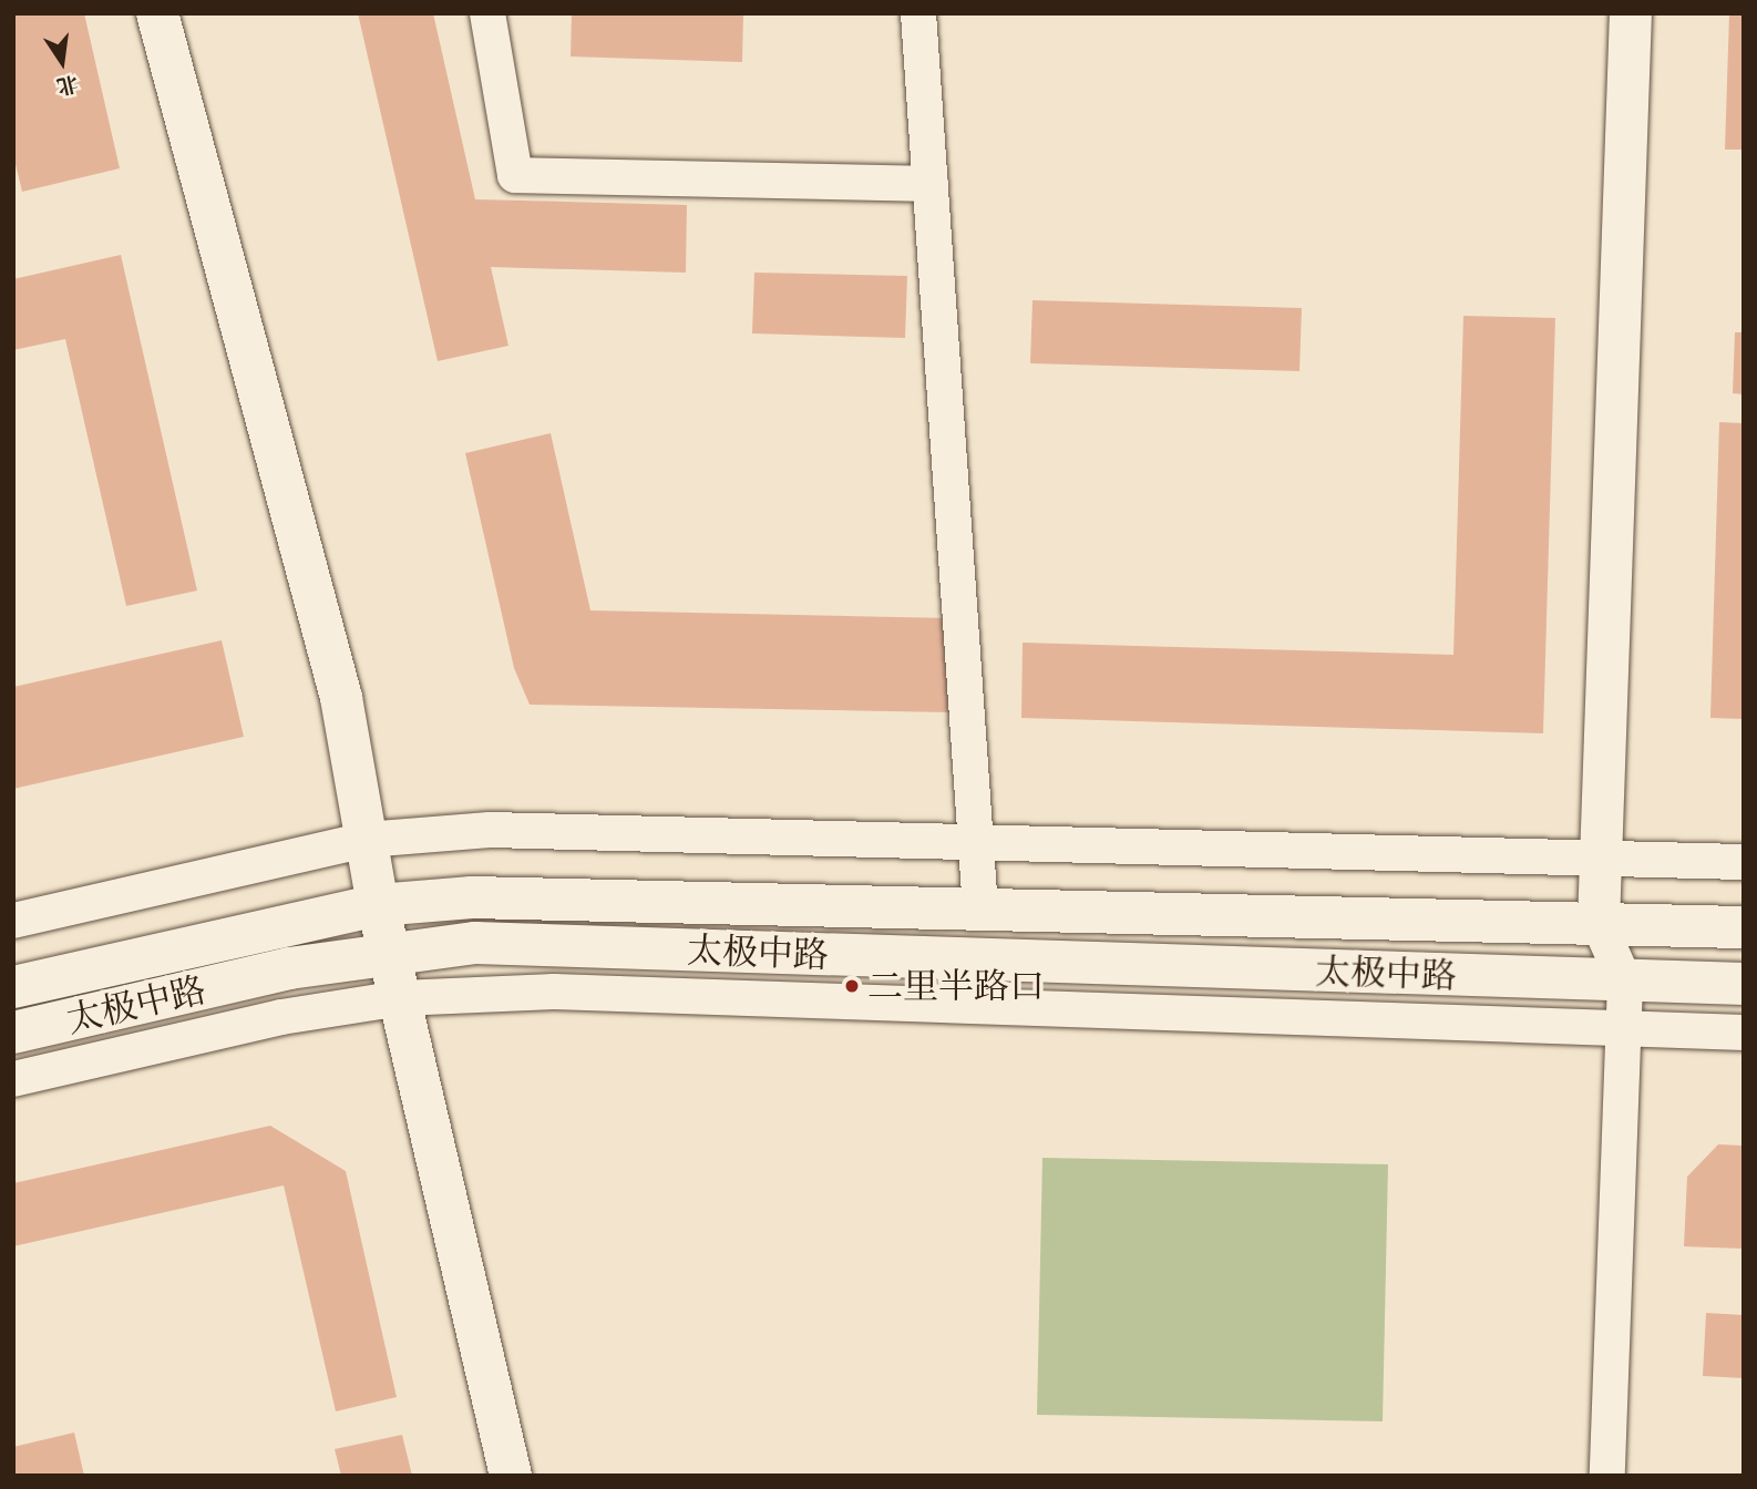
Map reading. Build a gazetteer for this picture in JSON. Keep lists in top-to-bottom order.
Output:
{
  "streets": {
    "main road": ["太极中路"]
  },
  "places": ["二里半路口"],
  "north": "bottom"
}
